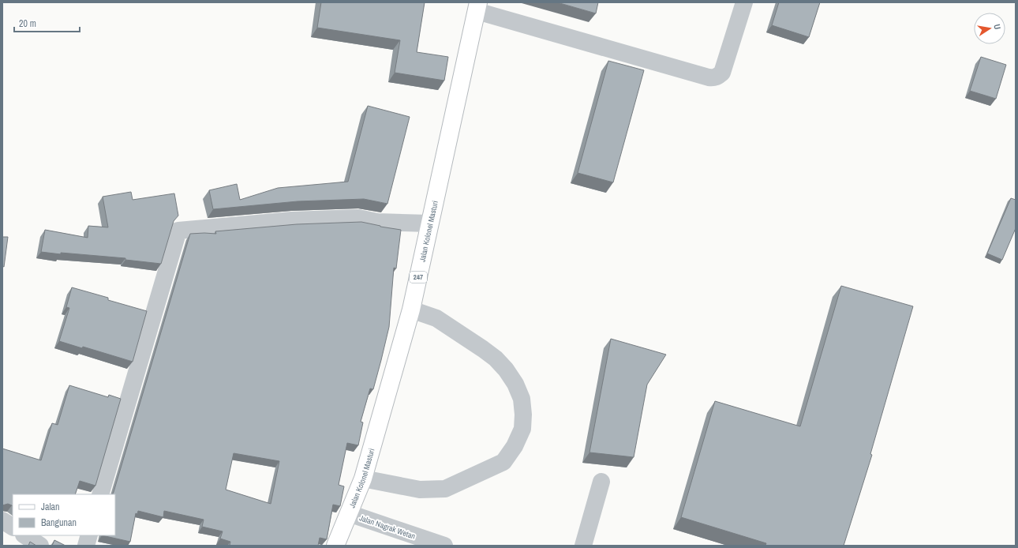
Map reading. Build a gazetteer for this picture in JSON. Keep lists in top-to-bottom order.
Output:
{
  "streets": {
    "main road": ["Jalan Kolonel Masturi", "247"],
    "street": ["Jalan Nagrak Wetan"]
  },
  "crossings": [
    ["Jalan Kolonel Masturi", "Jalan Nagrak Wetan"]
  ],
  "legend": ["Jalan", "Bangunan"],
  "scale_bar": "20 m",
  "north": "right"
}
